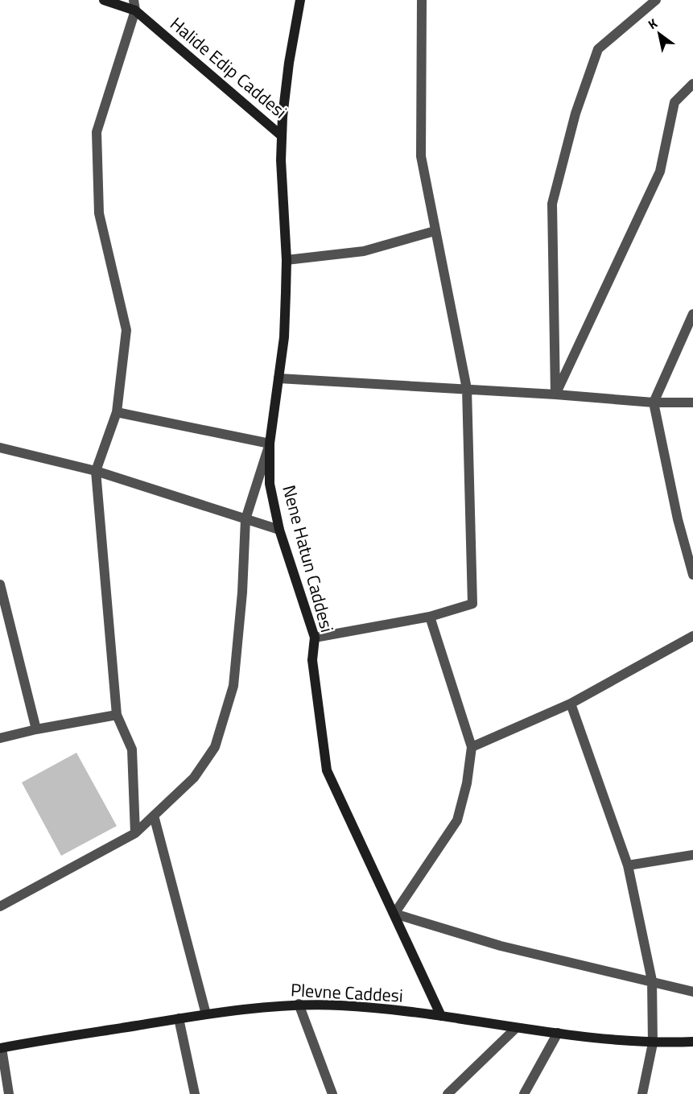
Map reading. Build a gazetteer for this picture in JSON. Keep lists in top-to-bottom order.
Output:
{
  "streets": {
    "street": ["Halide Edip Caddesi", "Nene Hatun Caddesi", "Plevne Caddesi"]
  },
  "crossings": [
    ["Halide Edip Caddesi", "Nene Hatun Caddesi"],
    ["Nene Hatun Caddesi", "Plevne Caddesi"]
  ],
  "north": "top left"
}
